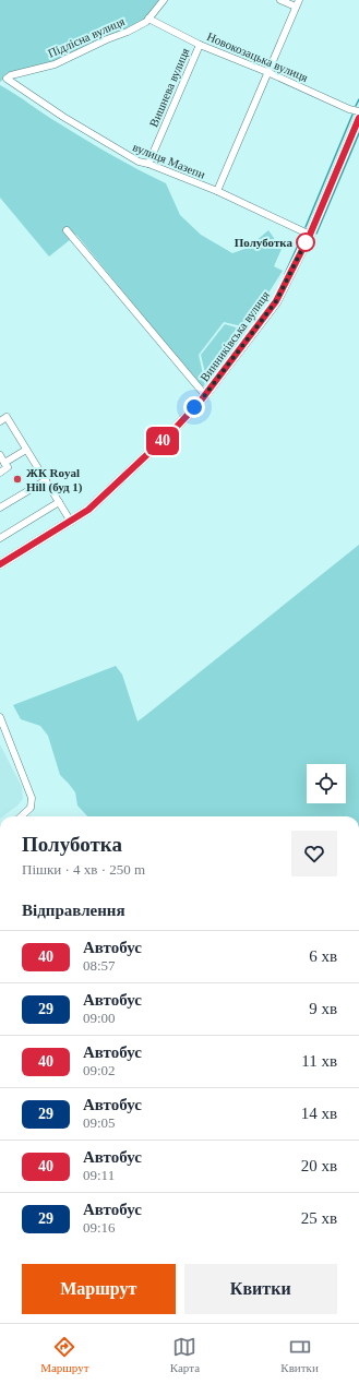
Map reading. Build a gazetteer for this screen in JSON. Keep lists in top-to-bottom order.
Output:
{
  "streets": {
    "main road": ["Винниківська вулиця"],
    "street": [
      "Підлісна вулиця",
      "Новокозацька вулиця",
      "Вишнева вулиця",
      "вулиця Мазепи"
    ]
  },
  "crossings": [
    ["Підлісна вулиця", "Новокозацька вулиця"],
    ["Підлісна вулиця", "вулиця Мазепи"],
    ["Новокозацька вулиця", "Вишнева вулиця"],
    ["Вишнева вулиця", "вулиця Мазепи"],
    ["вулиця Мазепи", "Винниківська вулиця"]
  ],
  "places": ["Полуботка", "ЖК Royal Hill (буд 1)"],
  "lines": ["bus line 40"],
  "page": {
    "on_map": "40",
    "heading": [
      ["Полуботка", "Пішки · 4 хв · 250 m"],
      "Відправлення"
    ],
    "list": [
      {
        "mark": "40",
        "name": "Автобус",
        "note": "08:57",
        "value": "6 хв"
      },
      {
        "mark": "29",
        "name": "Автобус",
        "note": "09:00",
        "value": "9 хв"
      },
      {
        "mark": "40",
        "name": "Автобус",
        "note": "09:02",
        "value": "11 хв"
      },
      {
        "mark": "29",
        "name": "Автобус",
        "note": "09:05",
        "value": "14 хв"
      },
      {
        "mark": "40",
        "name": "Автобус",
        "note": "09:11",
        "value": "20 хв"
      },
      {
        "mark": "29",
        "name": "Автобус",
        "note": "09:16",
        "value": "25 хв"
      }
    ],
    "buttons": ["Маршрут", "Квитки"],
    "tabs": ["Маршрут", "Карта", "Квитки"]
  }
}
